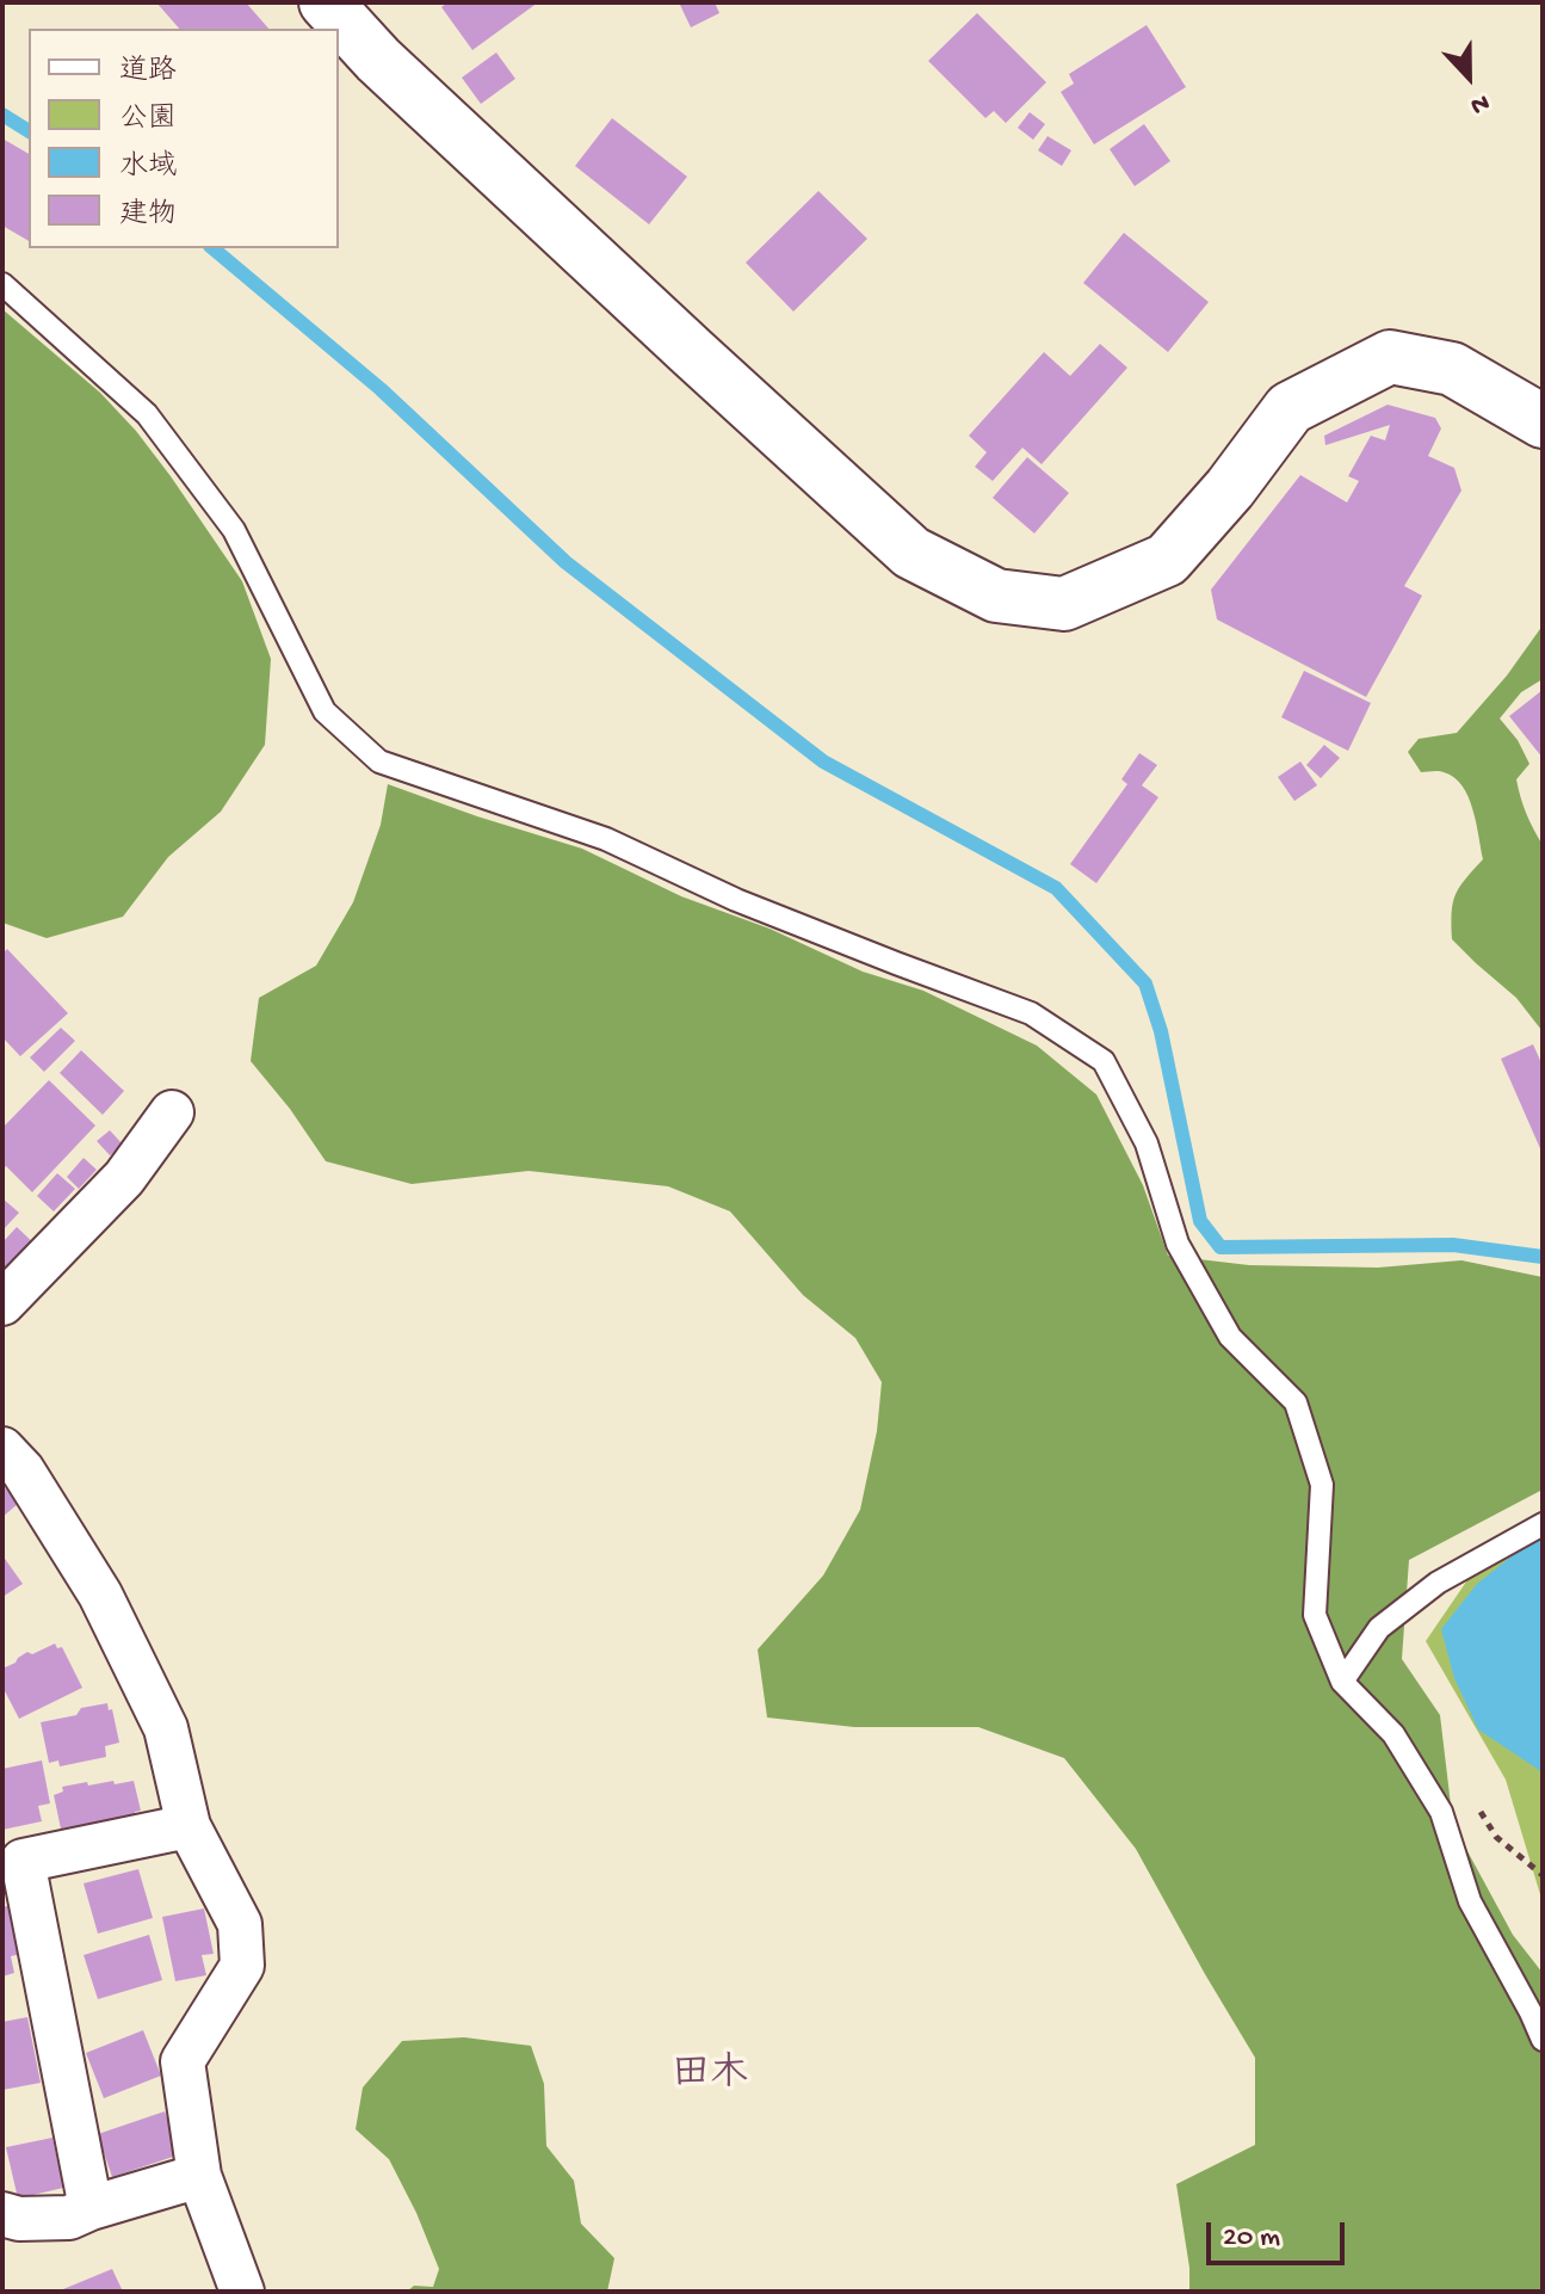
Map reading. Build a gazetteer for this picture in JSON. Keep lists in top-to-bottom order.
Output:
{
  "districts": ["田木"],
  "legend": [
    "道路",
    "公園",
    "水域",
    "建物"
  ],
  "scale_bar": "20 m",
  "north": "bottom"
}
